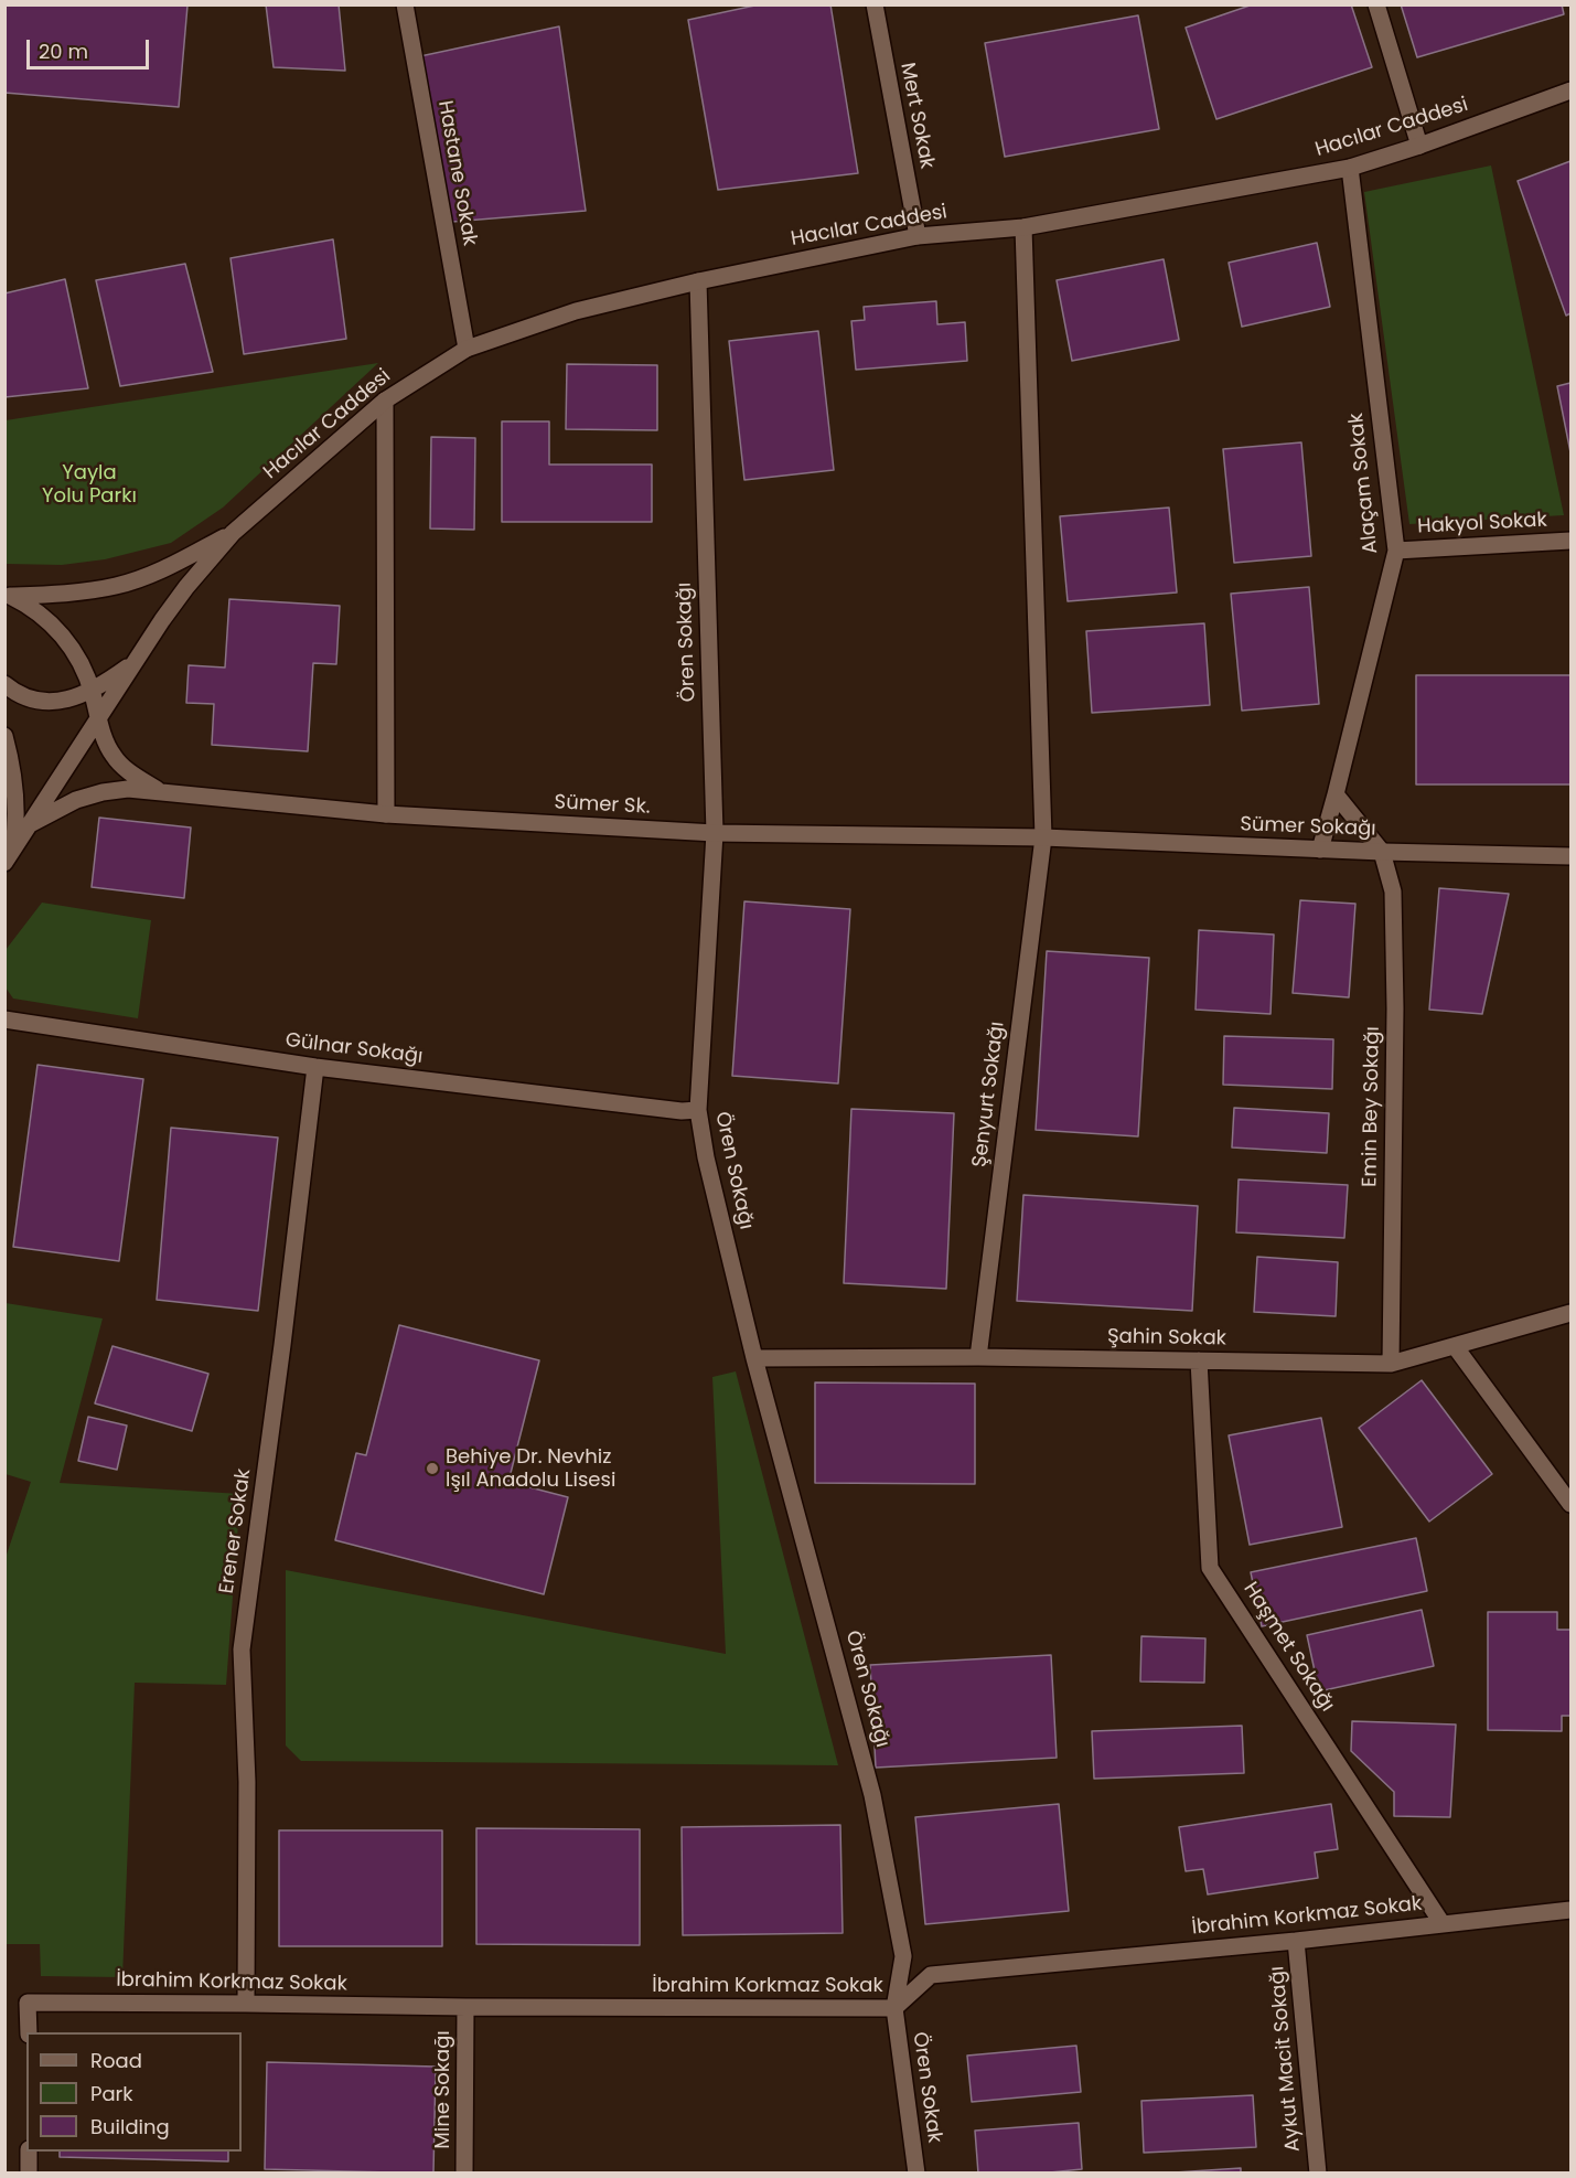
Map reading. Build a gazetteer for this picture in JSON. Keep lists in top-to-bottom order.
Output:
{
  "streets": {
    "street": [
      "Mert Sokak",
      "Hacılar Caddesi",
      "Hastane Sokak",
      "Alaçam Sokak",
      "Hakyol Sokak",
      "Ören Sokağı",
      "Sümer Sk.",
      "Sümer Sokağı",
      "Gülnar Sokağı",
      "Şenyurt Sokağı",
      "Emin Bey Sokağı",
      "Şahin Sokak",
      "Erener Sokak",
      "Haşmet Sokağı",
      "İbrahim Korkmaz Sokak",
      "Aykut Macit Sokağı",
      "Ören Sokak",
      "Mine Sokağı"
    ]
  },
  "crossings": [
    ["Mert Sokak", "Hacılar Caddesi"],
    ["Hacılar Caddesi", "Hastane Sokak"],
    ["Hacılar Caddesi", "Alaçam Sokak"],
    ["Hacılar Caddesi", "Ören Sokağı"],
    ["Hacılar Caddesi", "Şenyurt Sokağı"],
    ["Alaçam Sokak", "Hakyol Sokak"],
    ["Alaçam Sokak", "Sümer Sokağı"],
    ["Ören Sokağı", "Sümer Sk."],
    ["Ören Sokağı", "Gülnar Sokağı"],
    ["Ören Sokağı", "Şahin Sokak"],
    ["Ören Sokağı", "İbrahim Korkmaz Sokak"],
    ["Ören Sokağı", "Ören Sokak"],
    ["Sümer Sk.", "Sümer Sokağı"],
    ["Sümer Sk.", "Şenyurt Sokağı"],
    ["Sümer Sokağı", "Şenyurt Sokağı"],
    ["Sümer Sokağı", "Emin Bey Sokağı"],
    ["Gülnar Sokağı", "Erener Sokak"],
    ["Şenyurt Sokağı", "Şahin Sokak"],
    ["Emin Bey Sokağı", "Şahin Sokak"],
    ["Şahin Sokak", "Haşmet Sokağı"],
    ["Erener Sokak", "İbrahim Korkmaz Sokak"],
    ["Haşmet Sokağı", "İbrahim Korkmaz Sokak"],
    ["İbrahim Korkmaz Sokak", "Aykut Macit Sokağı"],
    ["İbrahim Korkmaz Sokak", "Ören Sokak"],
    ["İbrahim Korkmaz Sokak", "Mine Sokağı"]
  ],
  "parks": ["Yayla Yolu Parkı"],
  "places": ["Behiye Dr. Nevhiz Işıl Anadolu Lisesi"],
  "legend": ["Road", "Park", "Building"],
  "scale_bar": "20 m"
}
